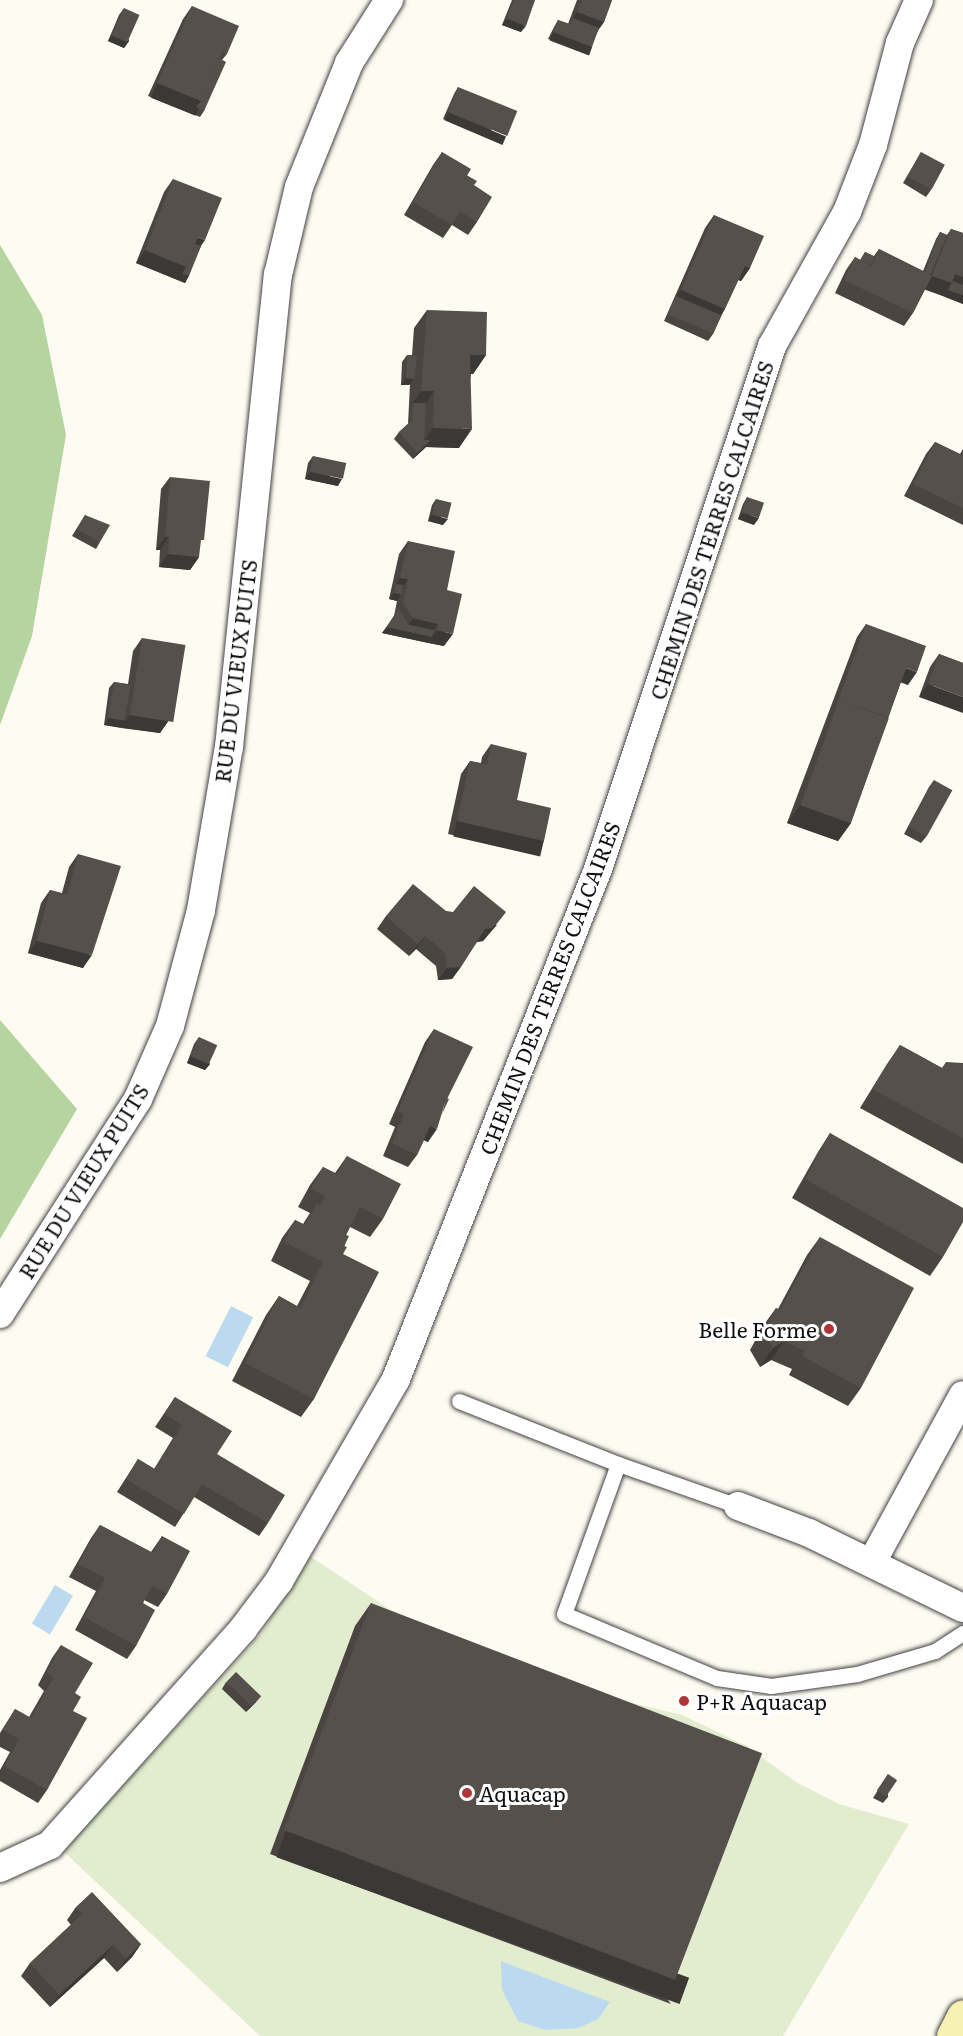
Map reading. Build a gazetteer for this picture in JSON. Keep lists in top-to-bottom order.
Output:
{
  "streets": {
    "street": ["CHEMIN DES TERRES CALCAIRES", "RUE DU VIEUX PUITS"]
  },
  "places": ["Belle Forme", "P+R Aquacap", "Aquacap"]
}
